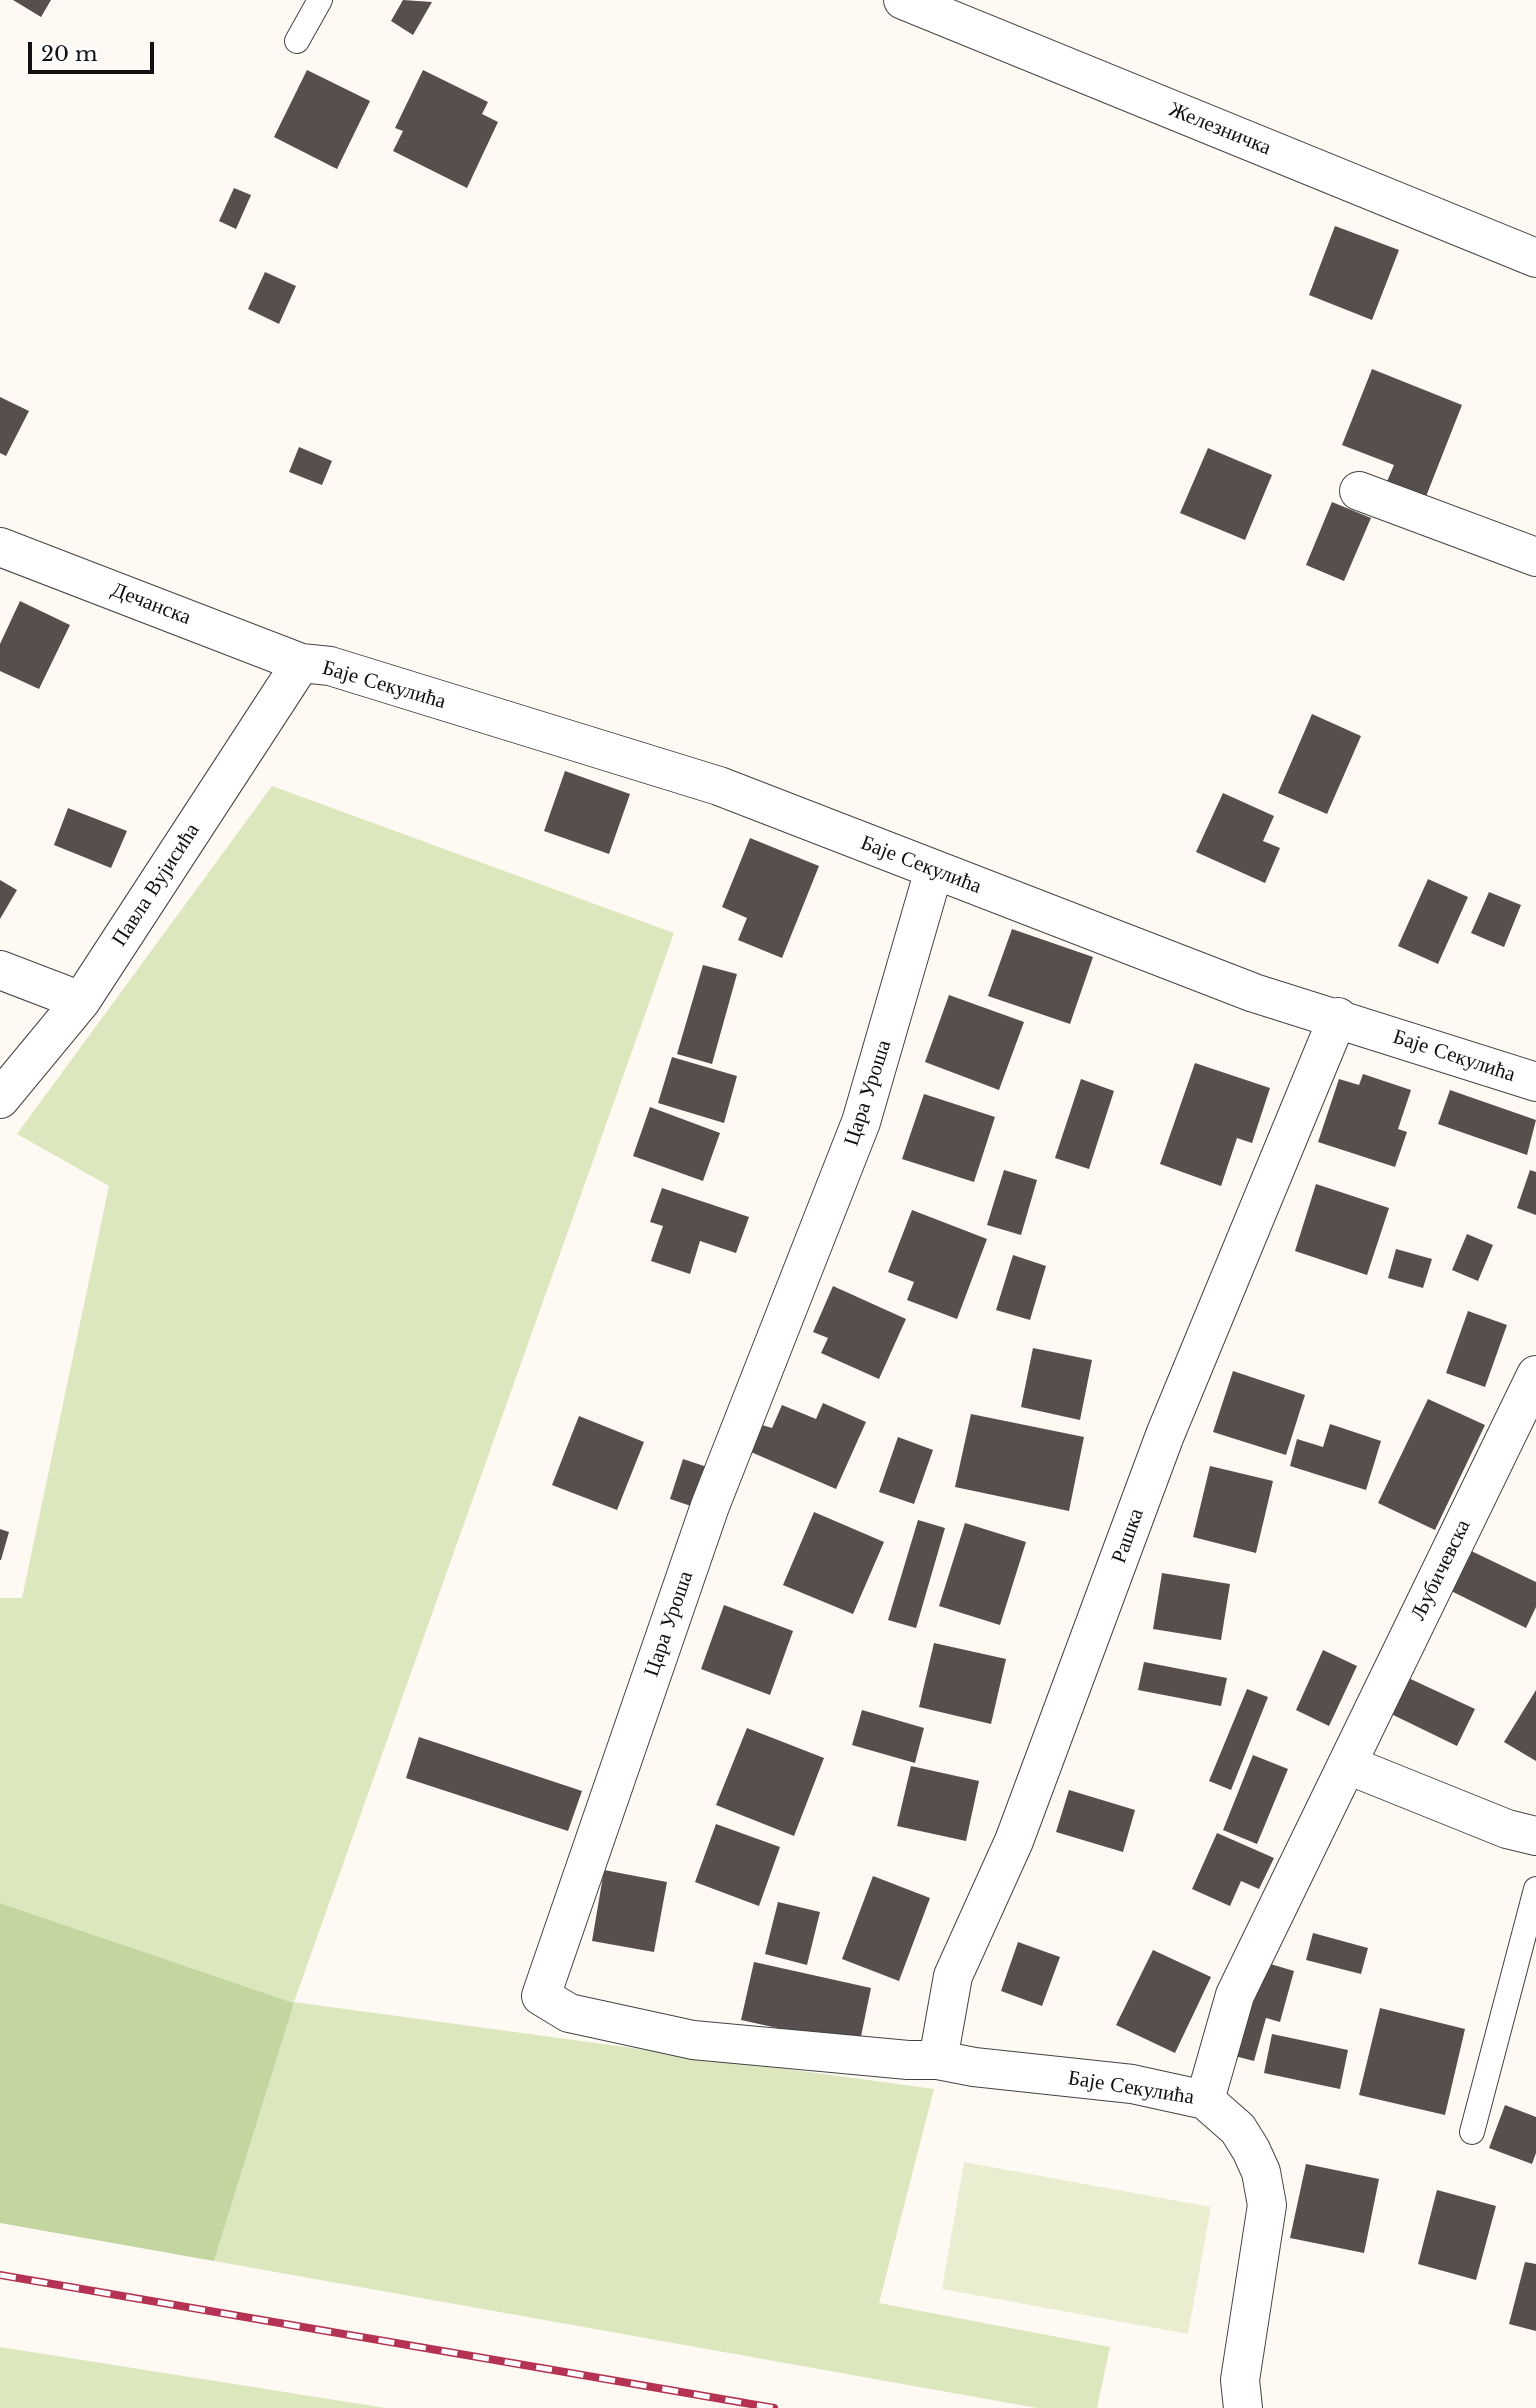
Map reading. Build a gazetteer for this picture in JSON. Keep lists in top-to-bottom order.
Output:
{
  "streets": {
    "street": [
      "Железничка",
      "Дечанска",
      "Баје Секулића",
      "Павла Вујисића",
      "Цара Уроша",
      "Рашка",
      "Љубичевска"
    ]
  },
  "crossings": [
    ["Дечанска", "Баје Секулића"],
    ["Дечанска", "Павла Вујисића"],
    ["Баје Секулића", "Павла Вујисића"],
    ["Баје Секулића", "Цара Уроша"],
    ["Баје Секулића", "Рашка"],
    ["Баје Секулића", "Љубичевска"],
    ["Цара Уроша", "Рашка"]
  ],
  "scale_bar": "20 m"
}
